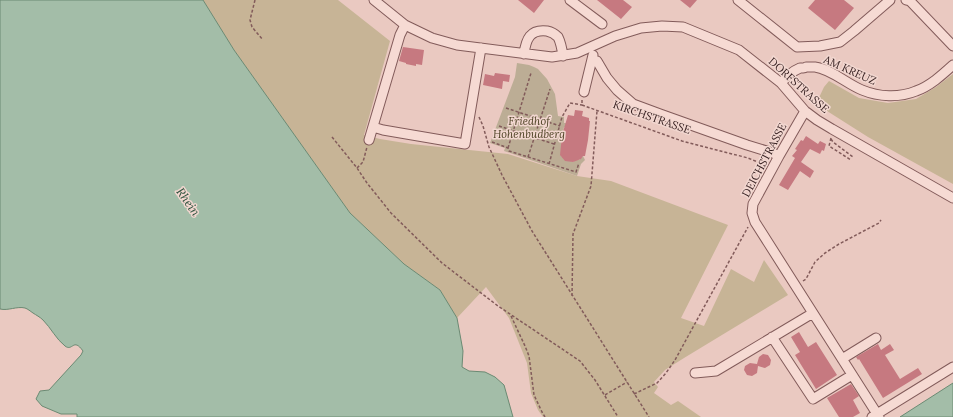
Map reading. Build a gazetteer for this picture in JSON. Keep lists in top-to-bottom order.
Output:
{
  "streets": {
    "street": ["AM KREUZ", "DORFSTRASSE", "DEICHSTRASSE"],
    "path": ["KIRCHSTRASSE"]
  },
  "crossings": [
    ["AM KREUZ", "DORFSTRASSE"],
    ["DORFSTRASSE", "DEICHSTRASSE"],
    ["KIRCHSTRASSE", "DEICHSTRASSE"]
  ],
  "water": ["Rhein"],
  "parks": ["Friedhof Hohenbudberg"]
}
